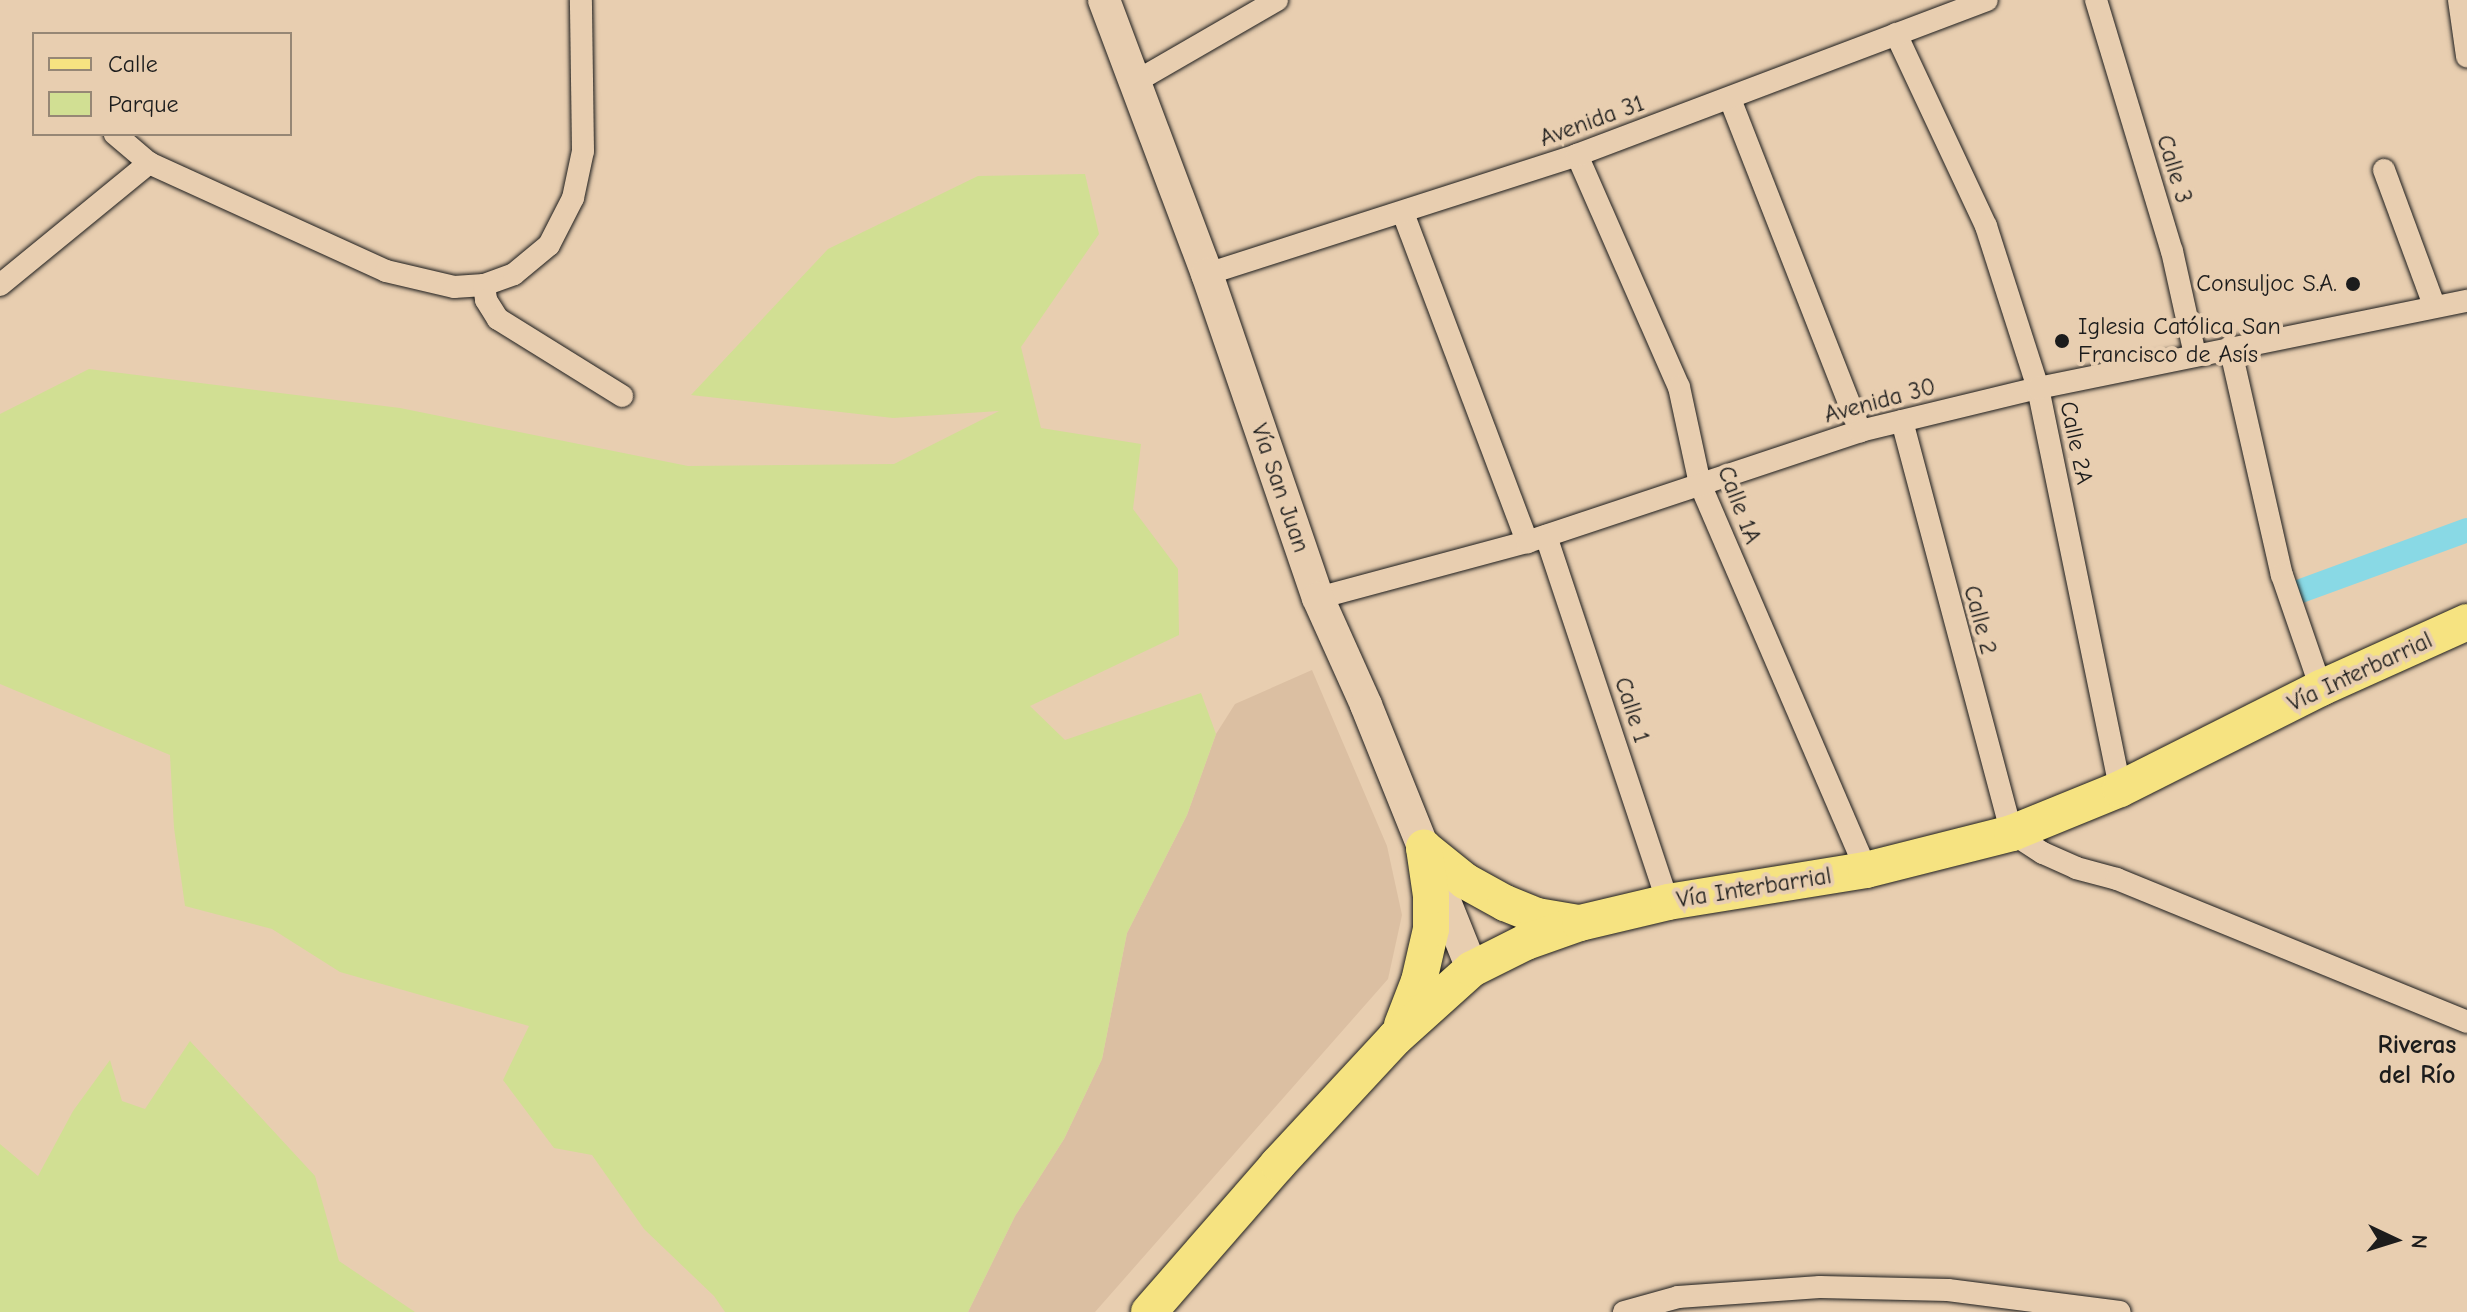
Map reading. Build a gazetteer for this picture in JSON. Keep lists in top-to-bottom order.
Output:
{
  "streets": {
    "main road": ["Vía Interbarrial"],
    "street": [
      "Avenida 31",
      "Calle 3",
      "Avenida 30",
      "Calle 2A",
      "Vía San Juan",
      "Calle 1A",
      "Calle 2",
      "Calle 1"
    ]
  },
  "crossings": [
    ["Avenida 31", "Calle 2A"],
    ["Avenida 31", "Vía San Juan"],
    ["Avenida 31", "Calle 1A"],
    ["Avenida 31", "Calle 1"],
    ["Calle 3", "Avenida 30"],
    ["Avenida 30", "Calle 2A"],
    ["Avenida 30", "Vía San Juan"],
    ["Avenida 30", "Calle 1A"],
    ["Avenida 30", "Calle 2"],
    ["Avenida 30", "Calle 1"],
    ["Calle 2A", "Vía Interbarrial"],
    ["Vía San Juan", "Vía Interbarrial"],
    ["Calle 1A", "Vía Interbarrial"],
    ["Calle 2", "Vía Interbarrial"],
    ["Vía Interbarrial", "Calle 1"]
  ],
  "districts": ["Riveras del Río"],
  "places": ["Consuljoc S.A.", "Iglesia Católica San Francisco de Asís"],
  "legend": ["Calle", "Parque"],
  "north": "right"
}
